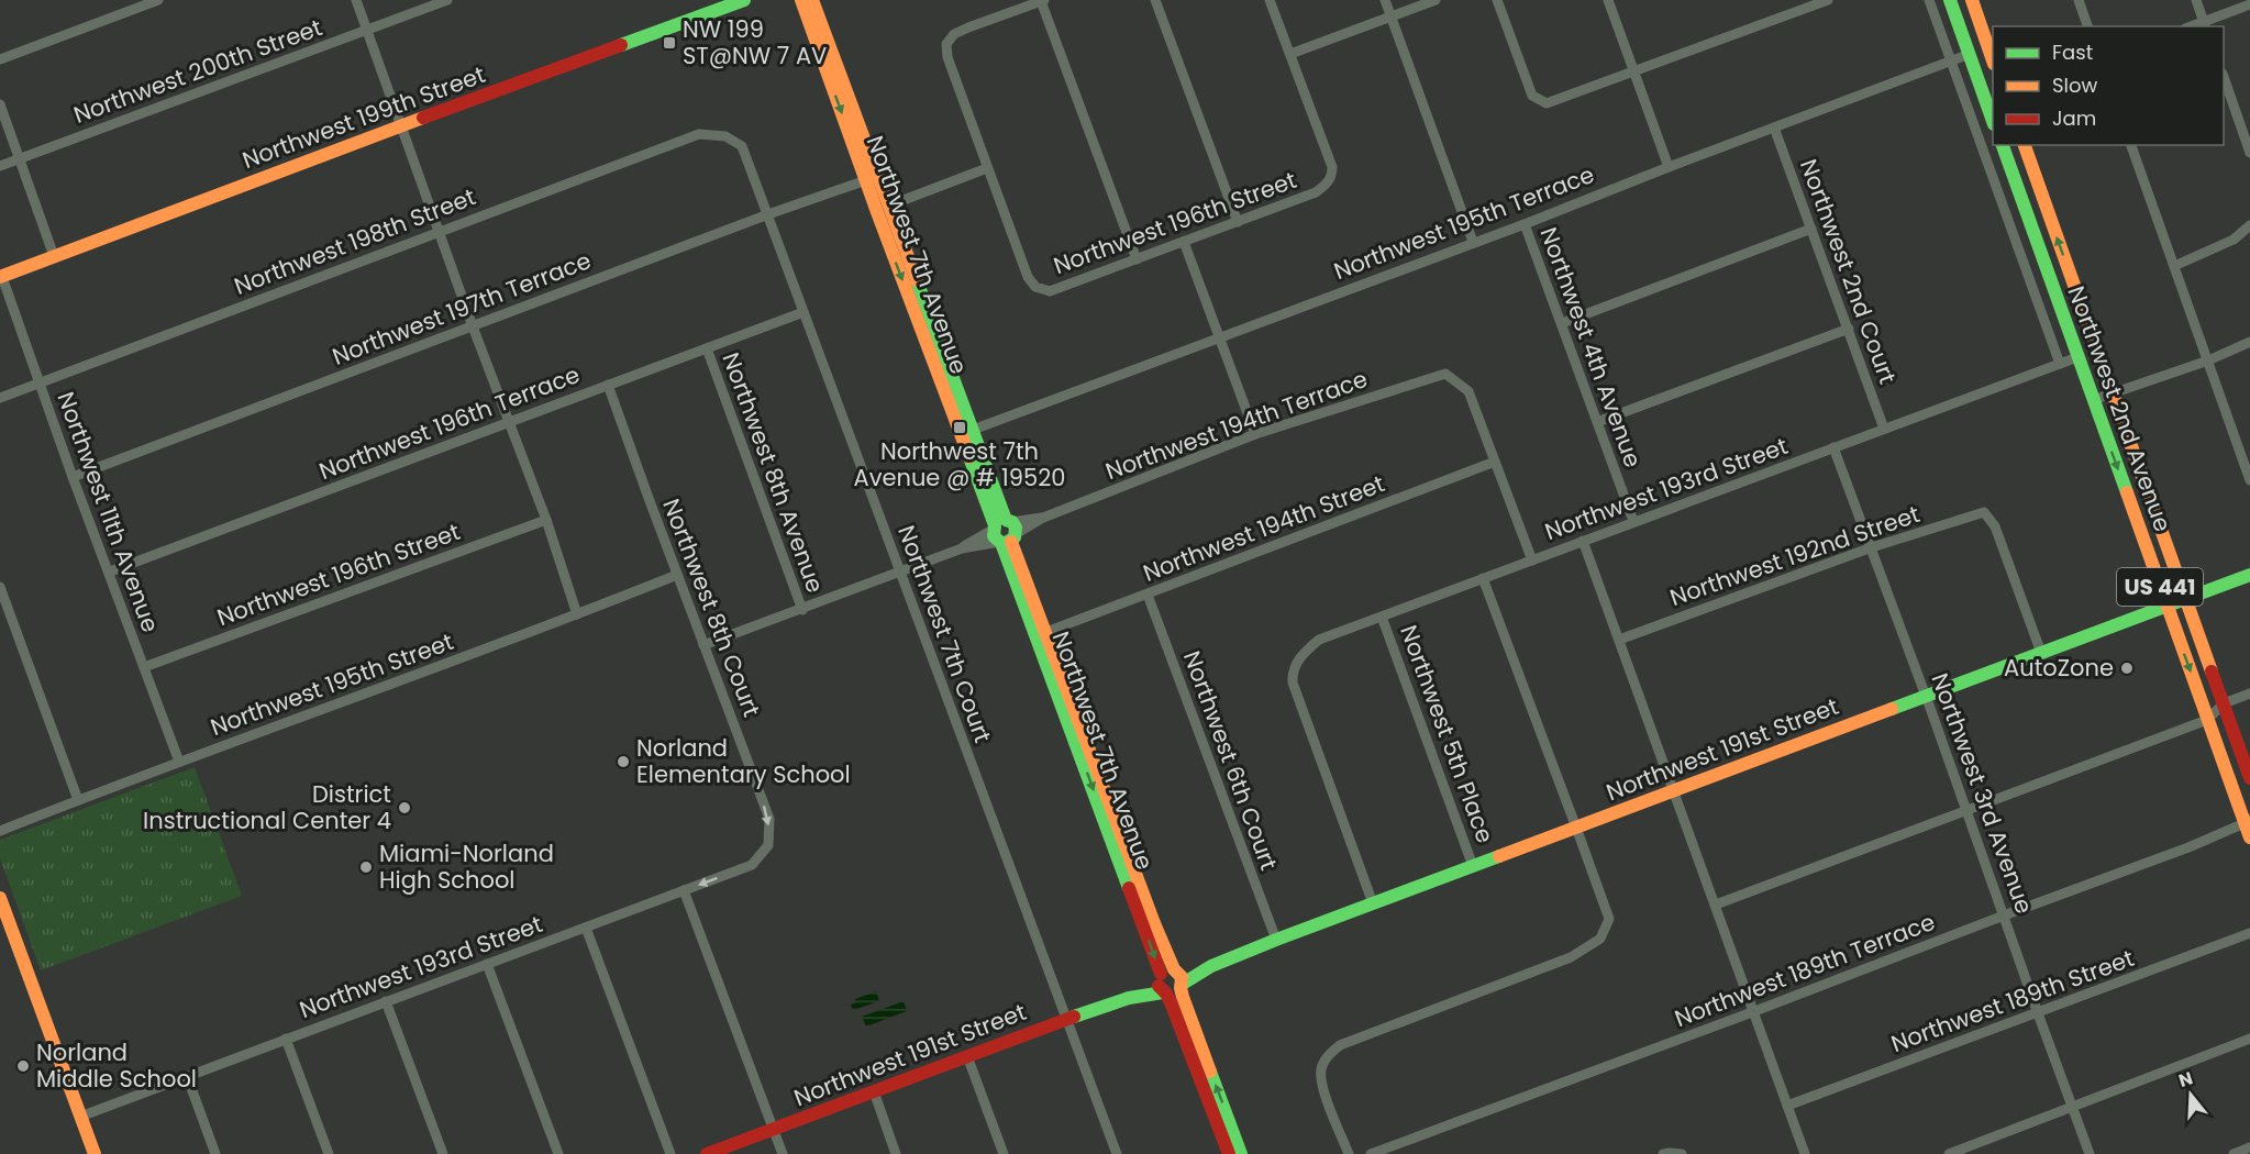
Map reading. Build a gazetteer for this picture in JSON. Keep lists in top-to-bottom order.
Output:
{
  "streets": {
    "street": [
      "Northwest 200th Street",
      "Northwest 199th Street",
      "Northwest 196th Street",
      "Northwest 195th Terrace",
      "Northwest 198th Street",
      "Northwest 7th Avenue",
      "Northwest 2nd Court",
      "Northwest 197th Terrace",
      "Northwest 4th Avenue",
      "Northwest 2nd Avenue",
      "Northwest 196th Terrace",
      "Northwest 194th Terrace",
      "Northwest 8th Avenue",
      "Northwest 193rd Street",
      "Northwest 11th Avenue",
      "Northwest 194th Street",
      "Northwest 192nd Street",
      "US 441",
      "Northwest 8th Court",
      "Northwest 7th Court",
      "Northwest 195th Street",
      "Northwest 5th Place",
      "Northwest 191st Street",
      "Northwest 6th Court",
      "Northwest 3rd Avenue",
      "Northwest 189th Terrace",
      "Northwest 189th Street"
    ]
  },
  "crossings": [
    ["Northwest 199th Street", "Northwest 11th Avenue"],
    ["Northwest 196th Street", "Northwest 11th Avenue"],
    ["Northwest 195th Terrace", "Northwest 7th Avenue"],
    ["Northwest 195th Terrace", "Northwest 2nd Court"],
    ["Northwest 195th Terrace", "Northwest 4th Avenue"],
    ["Northwest 198th Street", "Northwest 11th Avenue"],
    ["Northwest 198th Street", "Northwest 7th Court"],
    ["Northwest 7th Avenue", "Northwest 197th Terrace"],
    ["Northwest 7th Avenue", "Northwest 194th Terrace"],
    ["Northwest 7th Avenue", "Northwest 194th Street"],
    ["Northwest 7th Avenue", "Northwest 191st Street"],
    ["Northwest 2nd Court", "Northwest 193rd Street"],
    ["Northwest 197th Terrace", "Northwest 11th Avenue"],
    ["Northwest 197th Terrace", "Northwest 7th Court"],
    ["Northwest 4th Avenue", "Northwest 193rd Street"],
    ["Northwest 2nd Avenue", "Northwest 193rd Street"],
    ["Northwest 2nd Avenue", "Northwest 191st Street"],
    ["Northwest 2nd Avenue", "Northwest 189th Terrace"],
    ["Northwest 196th Terrace", "Northwest 8th Avenue"],
    ["Northwest 196th Terrace", "Northwest 11th Avenue"],
    ["Northwest 196th Terrace", "Northwest 8th Court"],
    ["Northwest 196th Terrace", "Northwest 7th Court"],
    ["Northwest 194th Terrace", "Northwest 8th Avenue"],
    ["Northwest 194th Terrace", "Northwest 194th Street"],
    ["Northwest 194th Terrace", "Northwest 8th Court"],
    ["Northwest 194th Terrace", "Northwest 7th Court"],
    ["Northwest 193rd Street", "Northwest 8th Court"],
    ["Northwest 193rd Street", "Northwest 5th Place"],
    ["Northwest 193rd Street", "Northwest 191st Street"],
    ["Northwest 193rd Street", "Northwest 3rd Avenue"],
    ["Northwest 11th Avenue", "Northwest 195th Street"],
    ["Northwest 194th Street", "Northwest 6th Court"],
    ["Northwest 192nd Street", "Northwest 191st Street"],
    ["Northwest 192nd Street", "Northwest 3rd Avenue"],
    ["Northwest 8th Court", "Northwest 195th Street"],
    ["Northwest 7th Court", "Northwest 191st Street"],
    ["Northwest 5th Place", "Northwest 191st Street"],
    ["Northwest 191st Street", "Northwest 6th Court"],
    ["Northwest 191st Street", "Northwest 3rd Avenue"],
    ["Northwest 3rd Avenue", "Northwest 189th Terrace"],
    ["Northwest 3rd Avenue", "Northwest 189th Street"]
  ],
  "one_way": ["Northwest 8th Court"],
  "places": {
    "transit": ["NW 199 ST@NW 7 AV", "Northwest 7th Avenue @ # 19520"],
    "other": [
      "AutoZone",
      "Norland Elementary School",
      "District Instructional Center 4",
      "Miami-Norland High School",
      "Norland Middle School"
    ]
  },
  "legend": ["Fast", "Slow", "Jam"],
  "north": "top"
}
